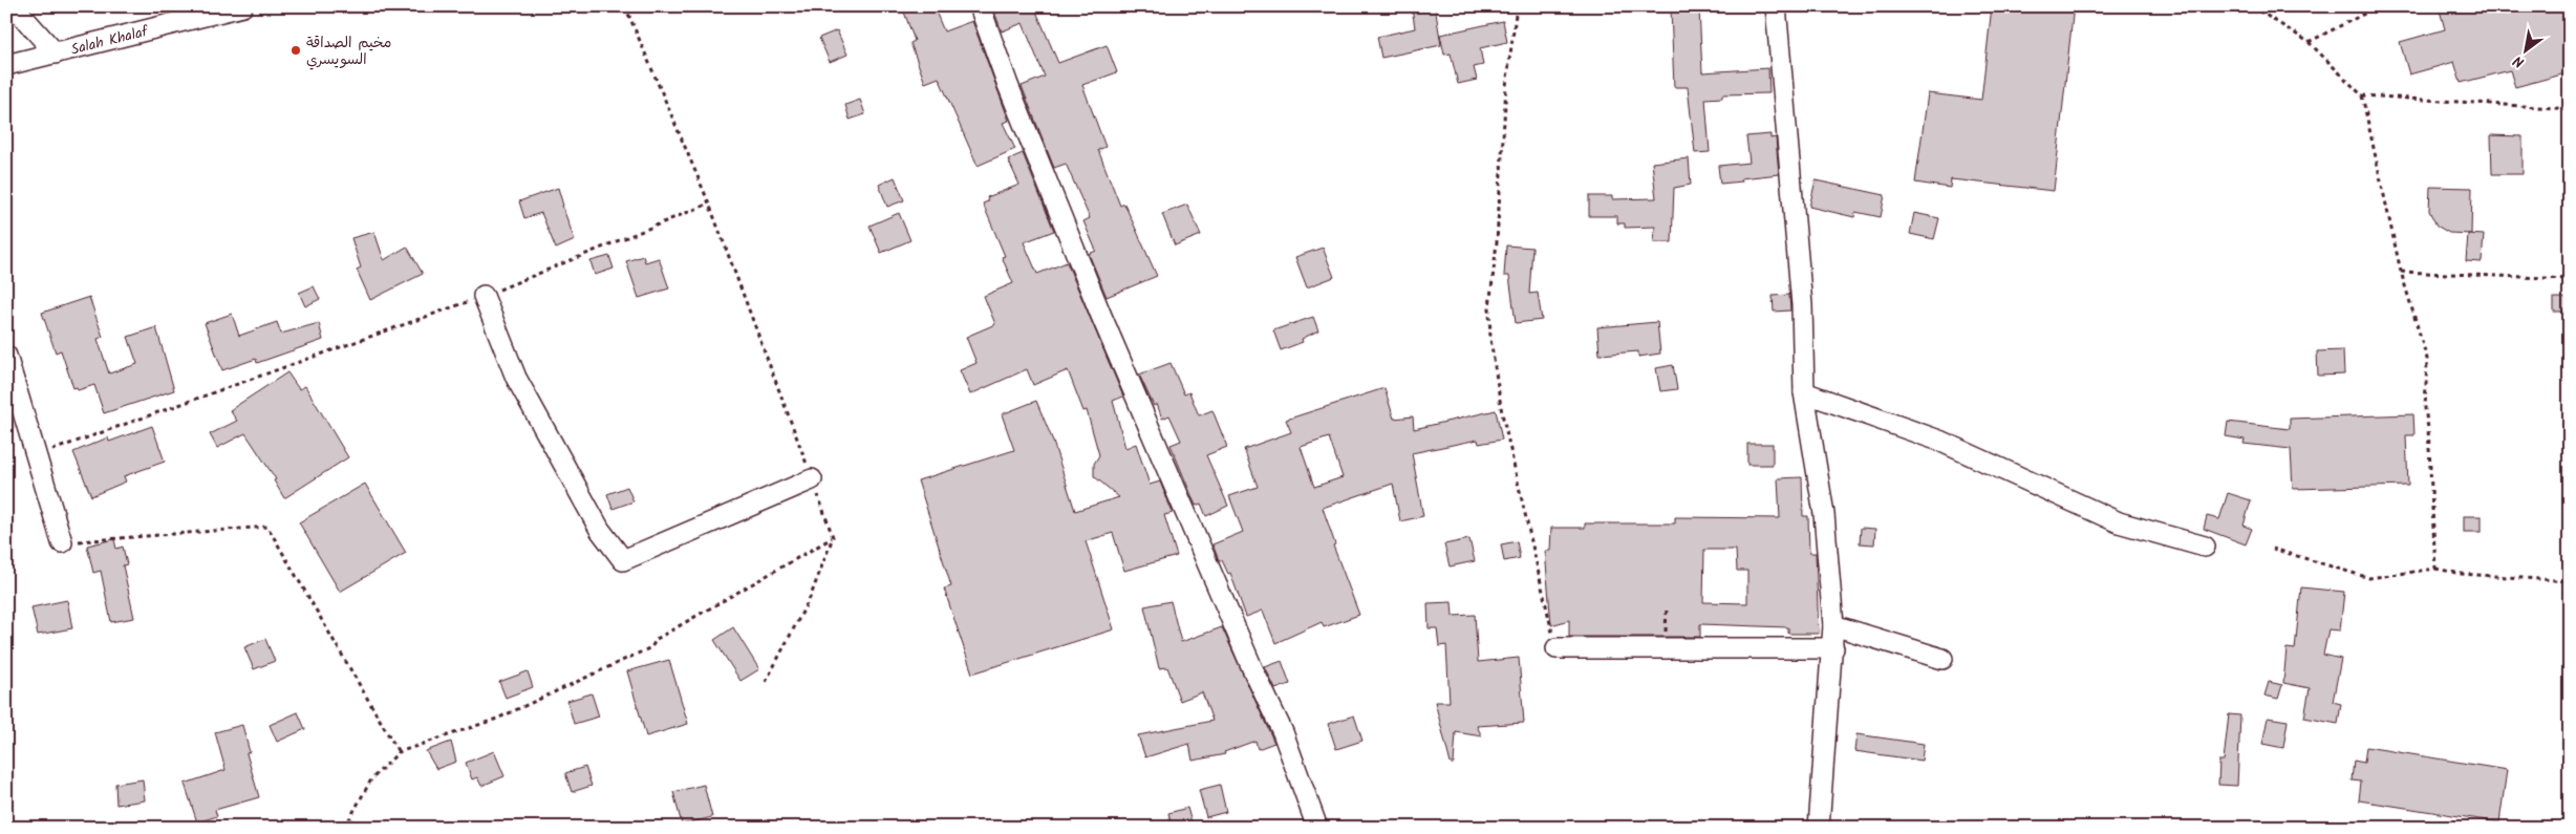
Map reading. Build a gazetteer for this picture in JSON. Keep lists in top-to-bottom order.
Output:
{
  "streets": {
    "street": ["Salah Khalaf"]
  },
  "places": ["مخيم الصداقة السويسري"],
  "north": "bottom left"
}
